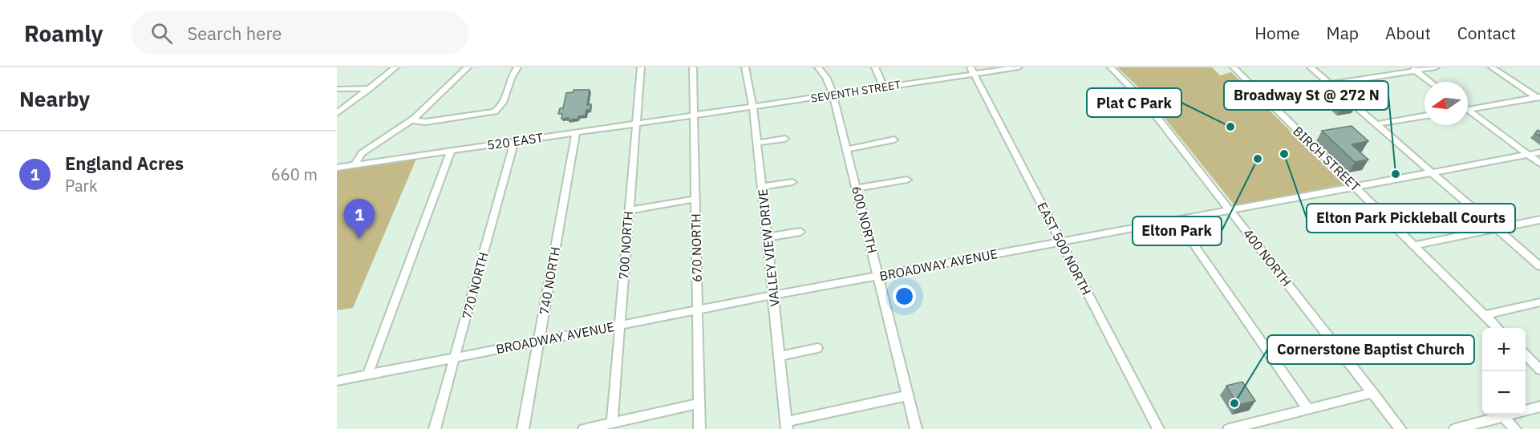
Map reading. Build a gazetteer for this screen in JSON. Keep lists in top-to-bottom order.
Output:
{
  "streets": {
    "street": [
      "SEVENTH STREET",
      "520 EAST",
      "BIRCH STREET",
      "600 NORTH",
      "700 NORTH",
      "670 NORTH",
      "VALLEY VIEW DRIVE",
      "EAST 500 NORTH",
      "400 NORTH",
      "BROADWAY AVENUE",
      "740 NORTH",
      "770 NORTH"
    ]
  },
  "crossings": [
    ["SEVENTH STREET", "520 EAST"],
    ["SEVENTH STREET", "600 NORTH"],
    ["SEVENTH STREET", "670 NORTH"],
    ["SEVENTH STREET", "VALLEY VIEW DRIVE"],
    ["SEVENTH STREET", "EAST 500 NORTH"],
    ["520 EAST", "700 NORTH"],
    ["520 EAST", "670 NORTH"],
    ["520 EAST", "740 NORTH"],
    ["520 EAST", "770 NORTH"],
    ["BIRCH STREET", "BROADWAY AVENUE"],
    ["600 NORTH", "BROADWAY AVENUE"],
    ["700 NORTH", "BROADWAY AVENUE"],
    ["670 NORTH", "BROADWAY AVENUE"],
    ["VALLEY VIEW DRIVE", "BROADWAY AVENUE"],
    ["EAST 500 NORTH", "BROADWAY AVENUE"],
    ["400 NORTH", "BROADWAY AVENUE"],
    ["BROADWAY AVENUE", "740 NORTH"],
    ["BROADWAY AVENUE", "770 NORTH"]
  ],
  "places": [
    "Plat C Park",
    "Elton Park Pickleball Courts",
    "Elton Park",
    "Broadway St @ 272 N",
    "Cornerstone Baptist Church"
  ],
  "north": "left",
  "page": {
    "header": "Roamly",
    "search": "Search here",
    "nav": [
      "Home",
      "Map",
      "About",
      "Contact"
    ],
    "heading": "Nearby",
    "list": [
      {
        "mark": "1",
        "name": "England Acres",
        "note": "Park",
        "value": "660 m"
      }
    ],
    "pins": "1",
    "map_buttons": ["+", "−"]
  }
}
